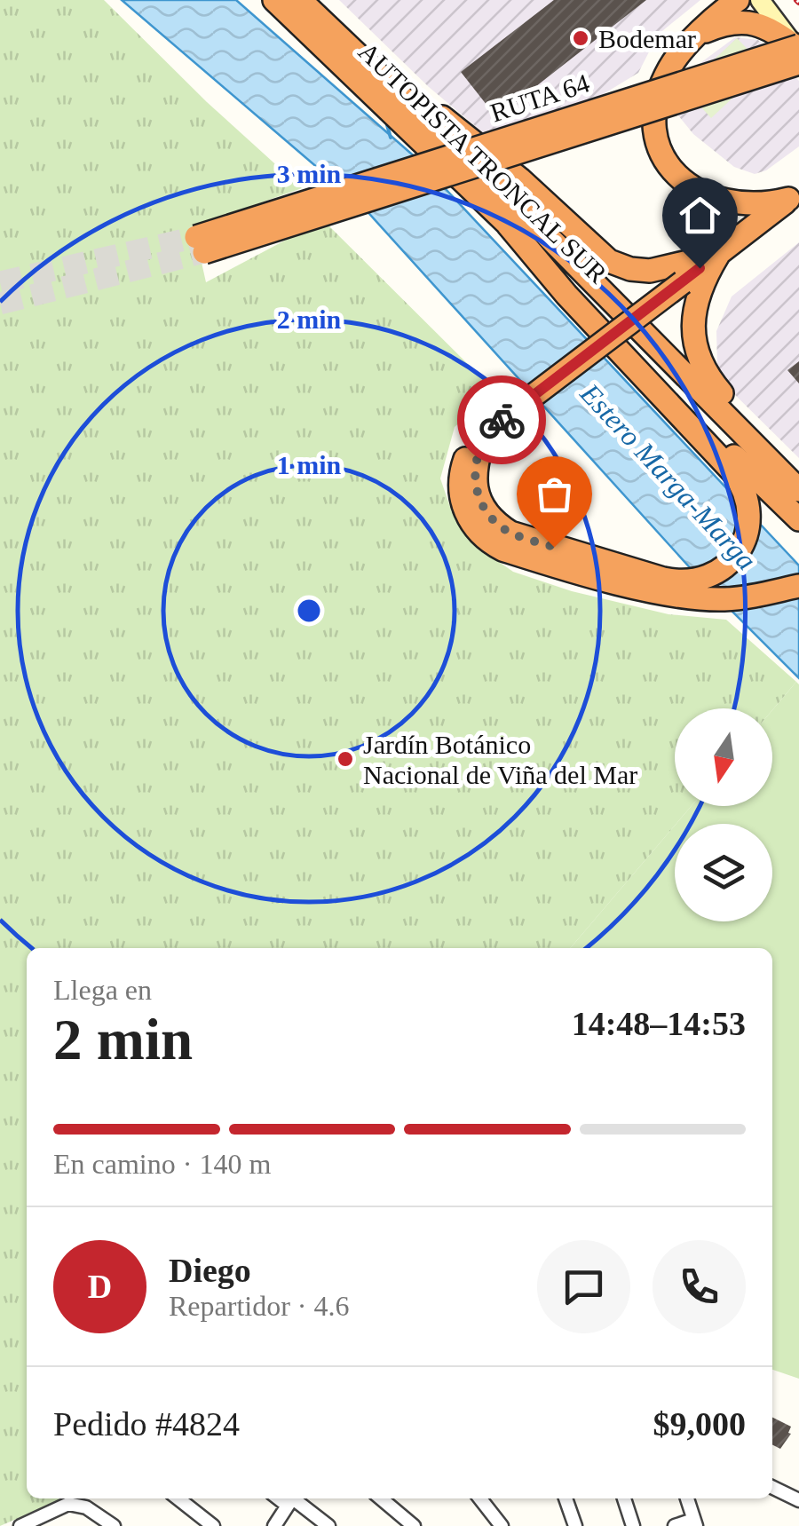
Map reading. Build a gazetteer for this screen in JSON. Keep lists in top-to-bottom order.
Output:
{
  "streets": {
    "highway": ["RUTA 64", "AUTOPISTA TRONCAL SUR"]
  },
  "water": ["Estero Marga-Marga"],
  "places": ["Bodemar", "Jardín Botánico Nacional de Viña del Mar"],
  "north": "bottom",
  "page": {
    "heading": ["2 min", "Llega en", "14:48–14:53"],
    "panel": [
      "Diego",
      "Repartidor · 4.6",
      "Pedido #4824",
      "$9,000"
    ],
    "bar": "En camino · 140 m",
    "round": "D"
  },
  "rings": ["3 min", "2 min", "1 min"]
}
